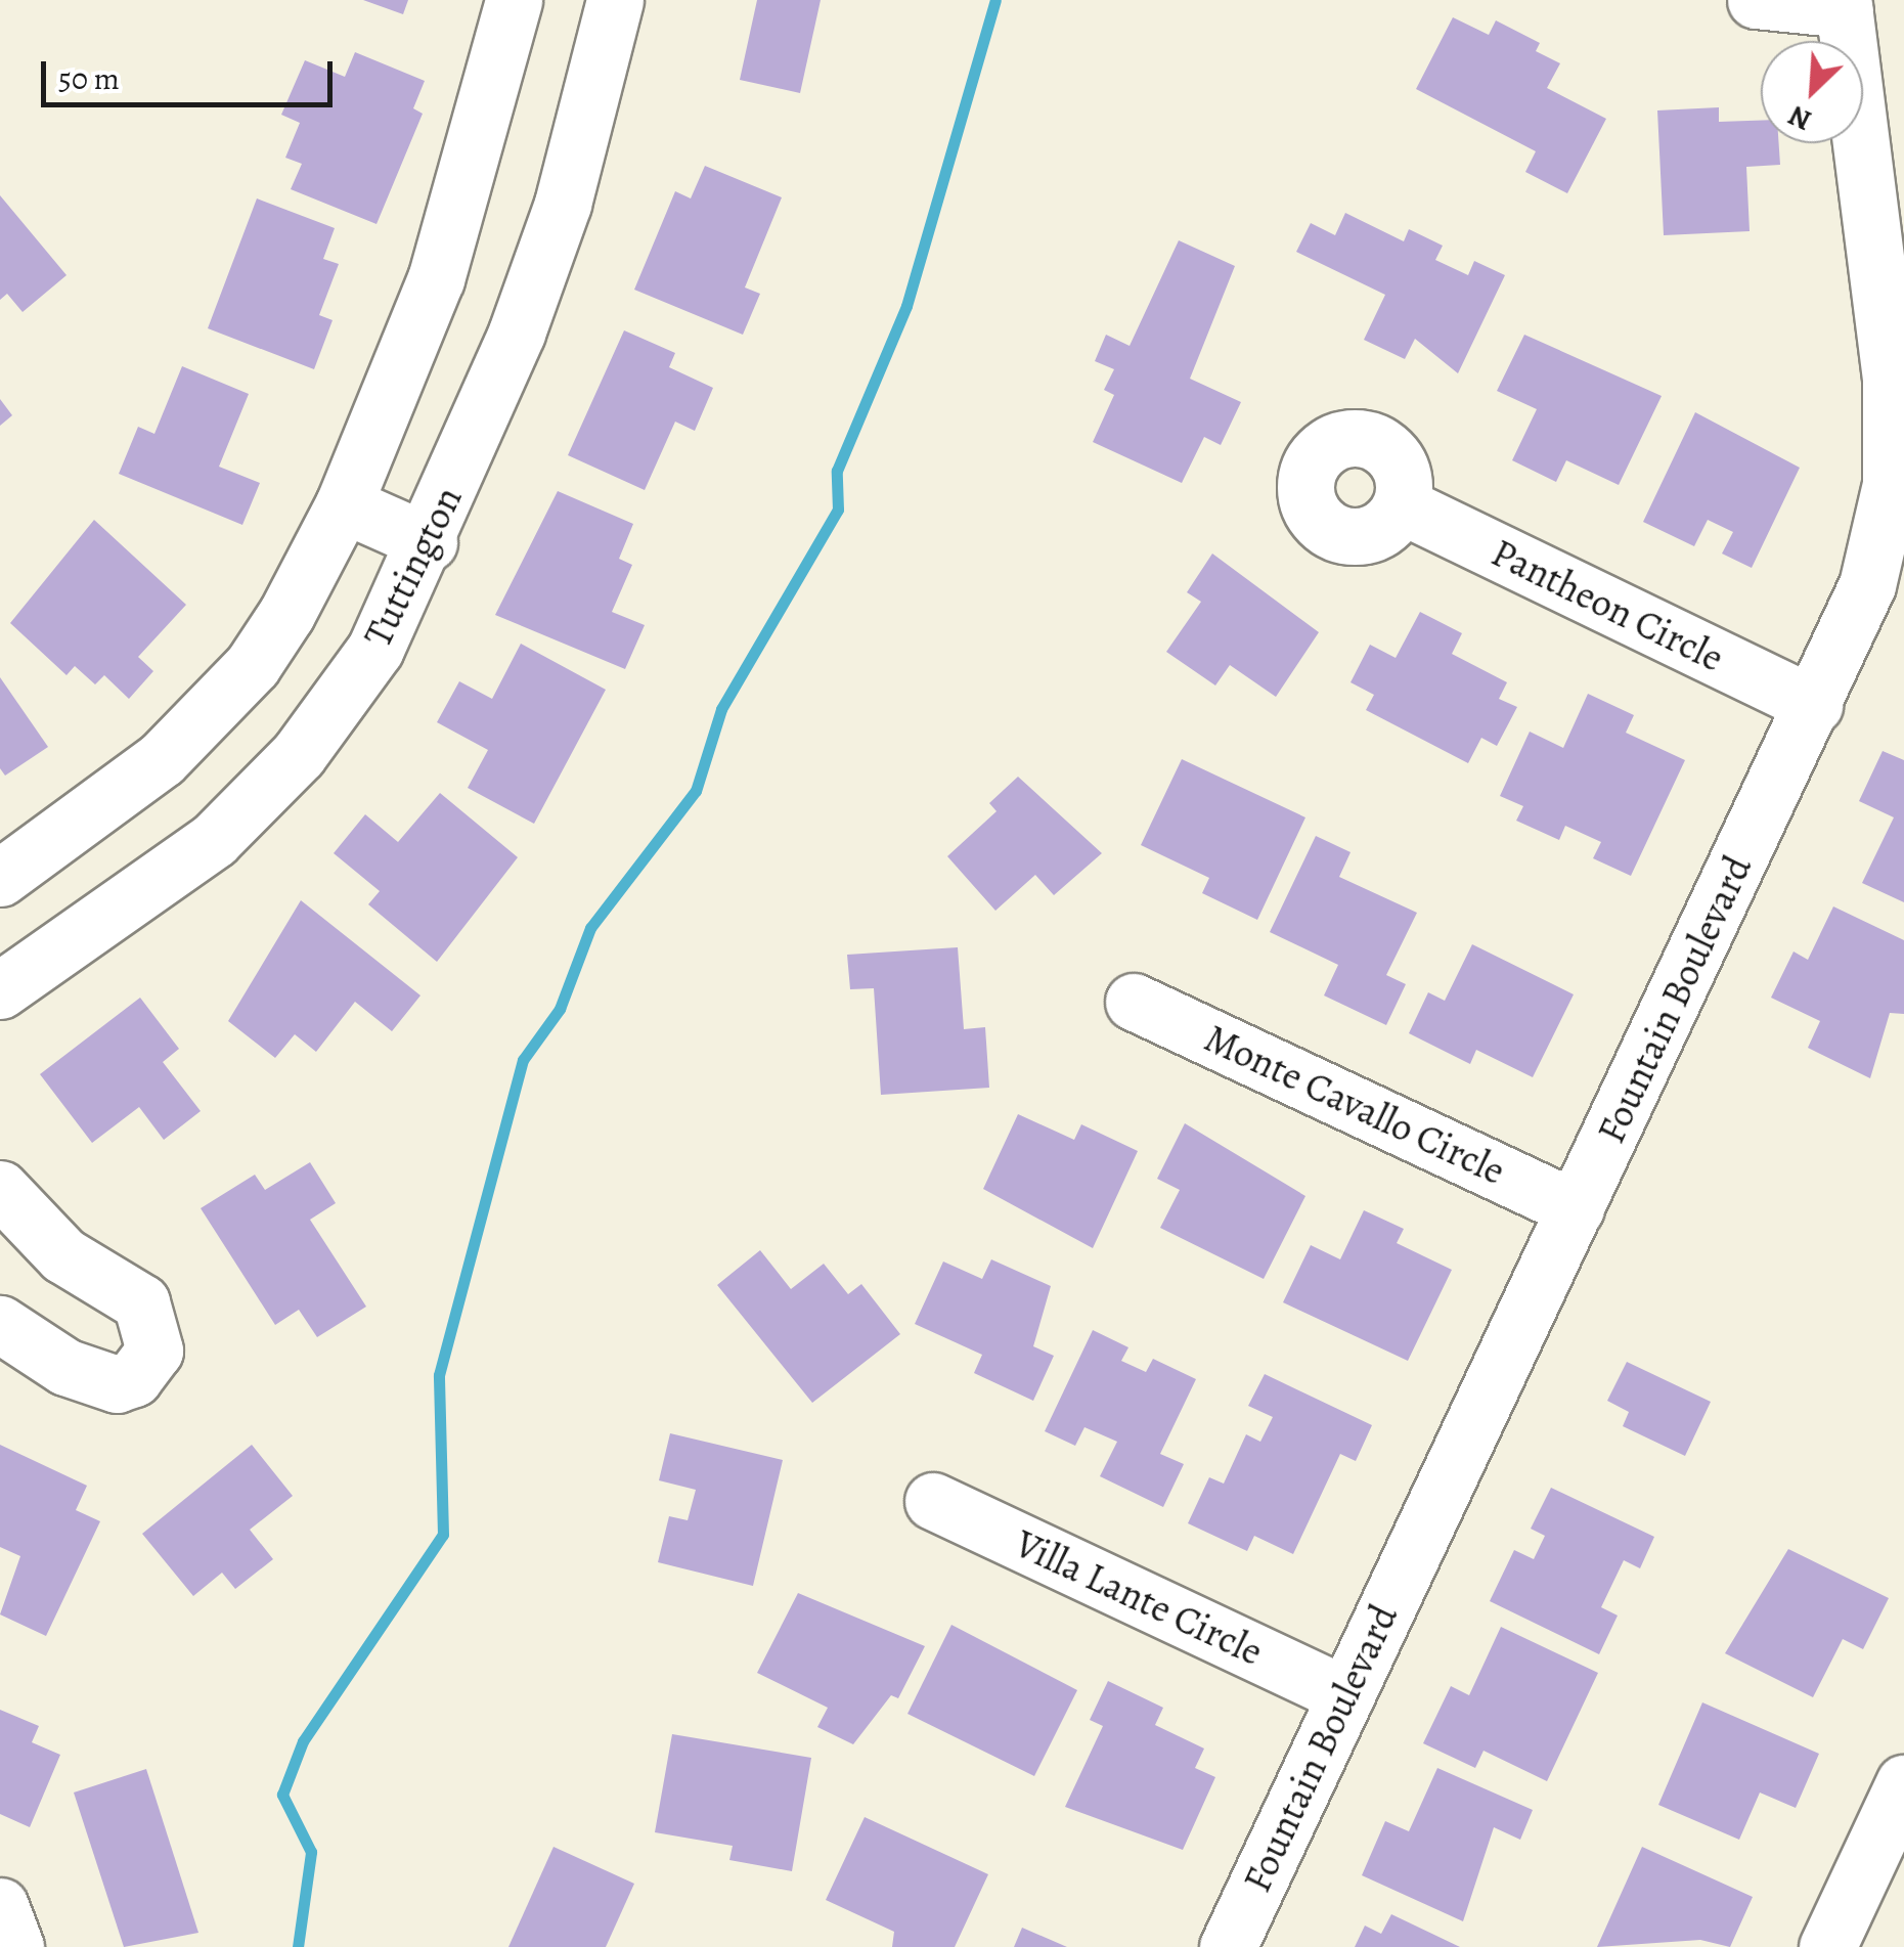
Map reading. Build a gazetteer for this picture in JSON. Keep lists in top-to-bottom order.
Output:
{
  "streets": {
    "street": [
      "Tuttington",
      "Pantheon Circle",
      "Fountain Boulevard",
      "Monte Cavallo Circle",
      "Villa Lante Circle"
    ]
  },
  "crossings": [
    ["Pantheon Circle", "Fountain Boulevard"],
    ["Fountain Boulevard", "Monte Cavallo Circle"],
    ["Fountain Boulevard", "Villa Lante Circle"]
  ],
  "scale_bar": "50 m",
  "north": "bottom left"
}
